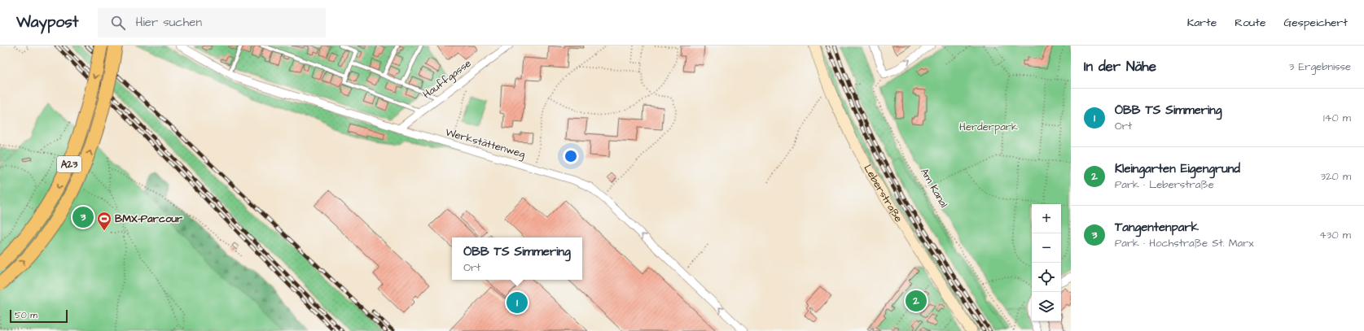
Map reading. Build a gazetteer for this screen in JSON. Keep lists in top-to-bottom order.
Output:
{
  "streets": {
    "highway": ["A23"],
    "main road": ["Leberstraße"],
    "street": ["Hauffgasse", "Werkstättenweg"],
    "path": ["Am Kanal"]
  },
  "crossings": [
    ["Hauffgasse", "Werkstättenweg"]
  ],
  "parks": ["Herderpark"],
  "places": {
    "sports": ["BMX-Parcour"]
  },
  "scale_bar": "50 m",
  "page": {
    "header": "Waypost",
    "search": "Hier suchen",
    "nav": ["Karte", "Route", "Gespeichert"],
    "heading": ["In der Nähe", "3 Ergebnisse"],
    "list": [
      {
        "mark": "1",
        "name": "ÖBB TS Simmering",
        "note": "Ort",
        "value": "140 m"
      },
      {
        "mark": "2",
        "name": "Kleingarten Eigengrund",
        "note": "Park · Leberstraße",
        "value": "320 m"
      },
      {
        "mark": "3",
        "name": "Tangentenpark",
        "note": "Park · Hochstraße St. Marx",
        "value": "430 m"
      }
    ],
    "map_buttons": ["+", "−"],
    "pins": ["3", "2", "1"],
    "popup": ["ÖBB TS Simmering", "Ort"],
    "scale": "50 m"
  }
}
